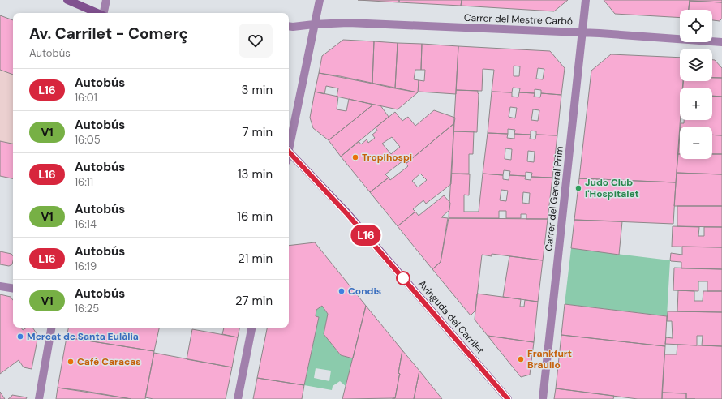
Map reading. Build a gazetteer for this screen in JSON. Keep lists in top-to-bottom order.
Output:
{
  "streets": {
    "street": ["Carrer del Mestre Carbó", "Carrer del General Prim", "Avinguda del Carrilet"]
  },
  "crossings": [
    ["Carrer del Mestre Carbó", "Carrer del General Prim"]
  ],
  "places": [
    "Tropihospi",
    "Judo Club l'Hospitalet",
    "Condis",
    "Mercat de Santa Eulàlia",
    "Frankfurt Braulio",
    "Cafè Caracas"
  ],
  "lines": ["bus line L16"],
  "page": {
    "on_map": "L16",
    "map_buttons": ["+", "−"],
    "heading": ["Av. Carrilet - Comerç", "Autobús"],
    "list": [
      {
        "mark": "L16",
        "name": "Autobús",
        "note": "16:01",
        "value": "3 min"
      },
      {
        "mark": "V1",
        "name": "Autobús",
        "note": "16:05",
        "value": "7 min"
      },
      {
        "mark": "L16",
        "name": "Autobús",
        "note": "16:11",
        "value": "13 min"
      },
      {
        "mark": "V1",
        "name": "Autobús",
        "note": "16:14",
        "value": "16 min"
      },
      {
        "mark": "L16",
        "name": "Autobús",
        "note": "16:19",
        "value": "21 min"
      },
      {
        "mark": "V1",
        "name": "Autobús",
        "note": "16:25",
        "value": "27 min"
      }
    ]
  }
}
